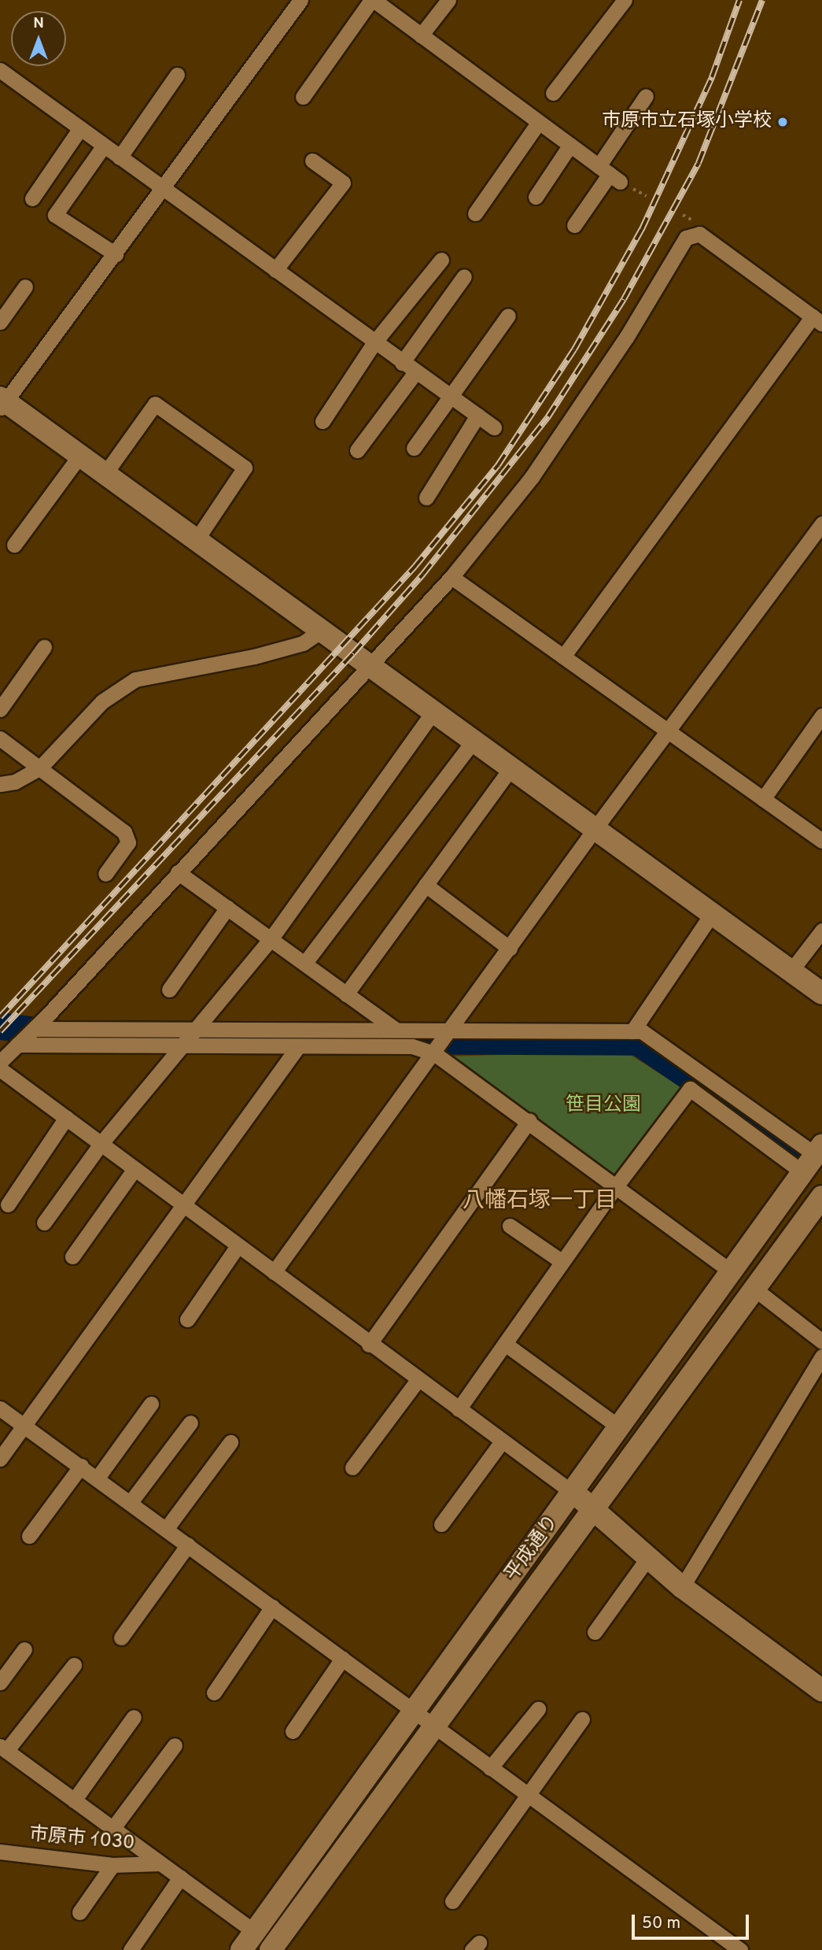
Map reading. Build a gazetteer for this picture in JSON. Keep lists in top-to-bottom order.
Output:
{
  "streets": {
    "street": ["平成通り", "市原市 ｲ030"]
  },
  "districts": ["八幡石塚一丁目"],
  "parks": ["笹目公園"],
  "places": ["市原市立石塚小学校"],
  "scale_bar": "50 m",
  "north": "top"
}
